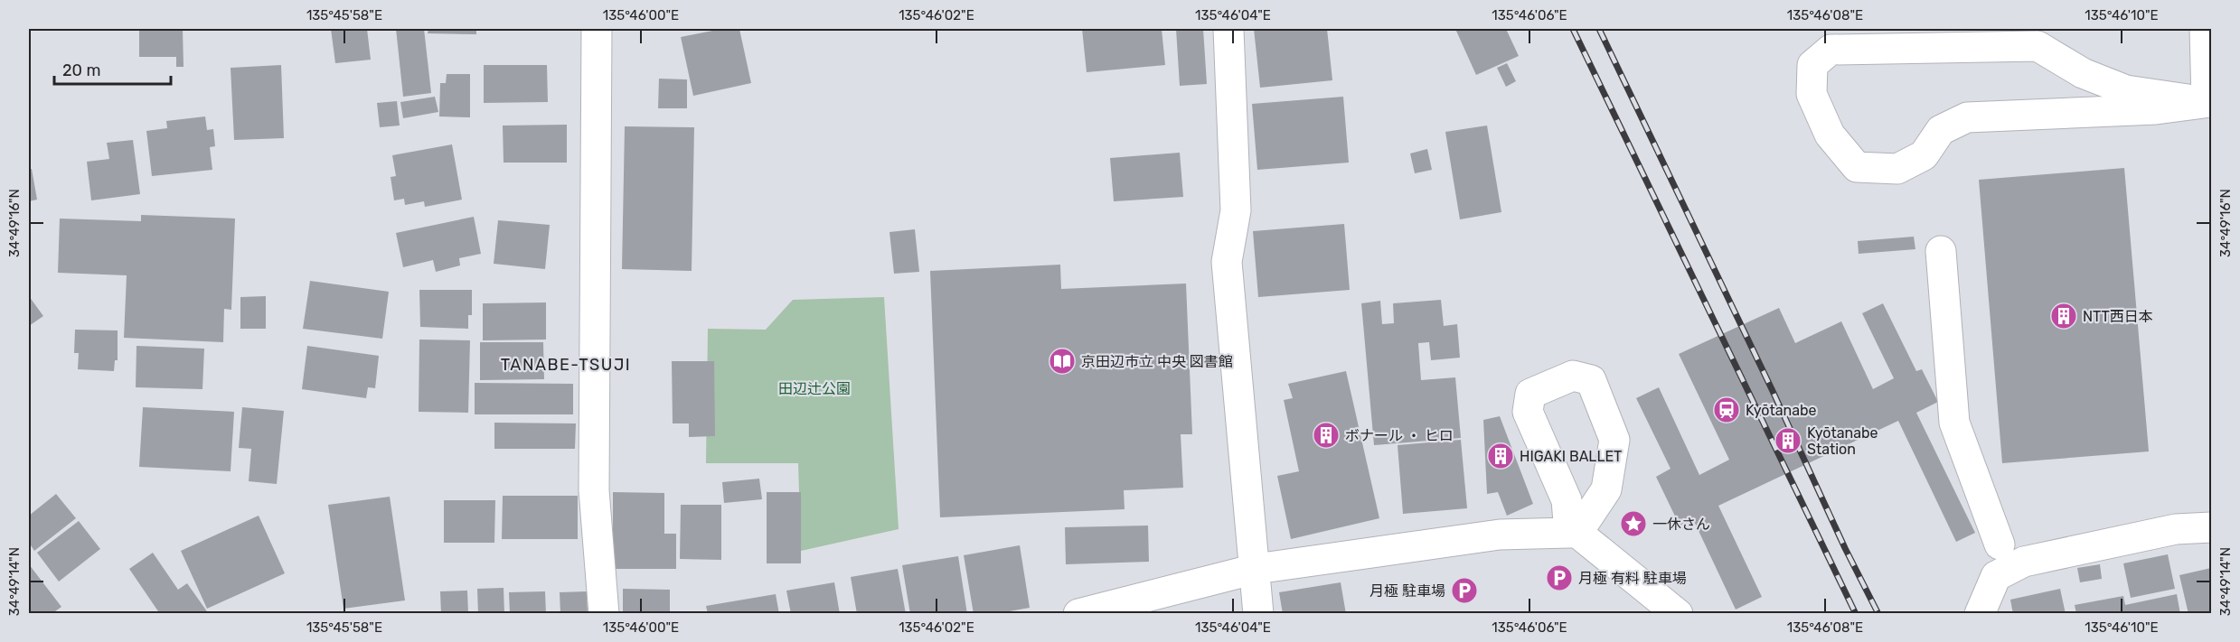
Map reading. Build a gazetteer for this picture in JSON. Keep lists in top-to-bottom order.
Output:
{
  "districts": ["TANABE-TSUJI"],
  "parks": ["田辺辻公園"],
  "places": {
    "building": [
      "NTT西日本",
      "ボナール ・ ヒロ",
      "Kyōtanabe Station",
      "HIGAKI BALLET"
    ],
    "library": ["京田辺市立 中央 図書館"],
    "station": ["Kyōtanabe"],
    "place": ["一休さん"],
    "parking": ["月極 有料 駐車場", "月極 駐車場"]
  },
  "scale_bar": "20 m",
  "coordinates": [
    "135°45'58\"E",
    "135°46'00\"E",
    "135°46'02\"E",
    "135°46'04\"E",
    "135°46'06\"E",
    "135°46'08\"E",
    "135°46'10\"E",
    "34°49'16\"N",
    "34°49'14\"N"
  ]
}
